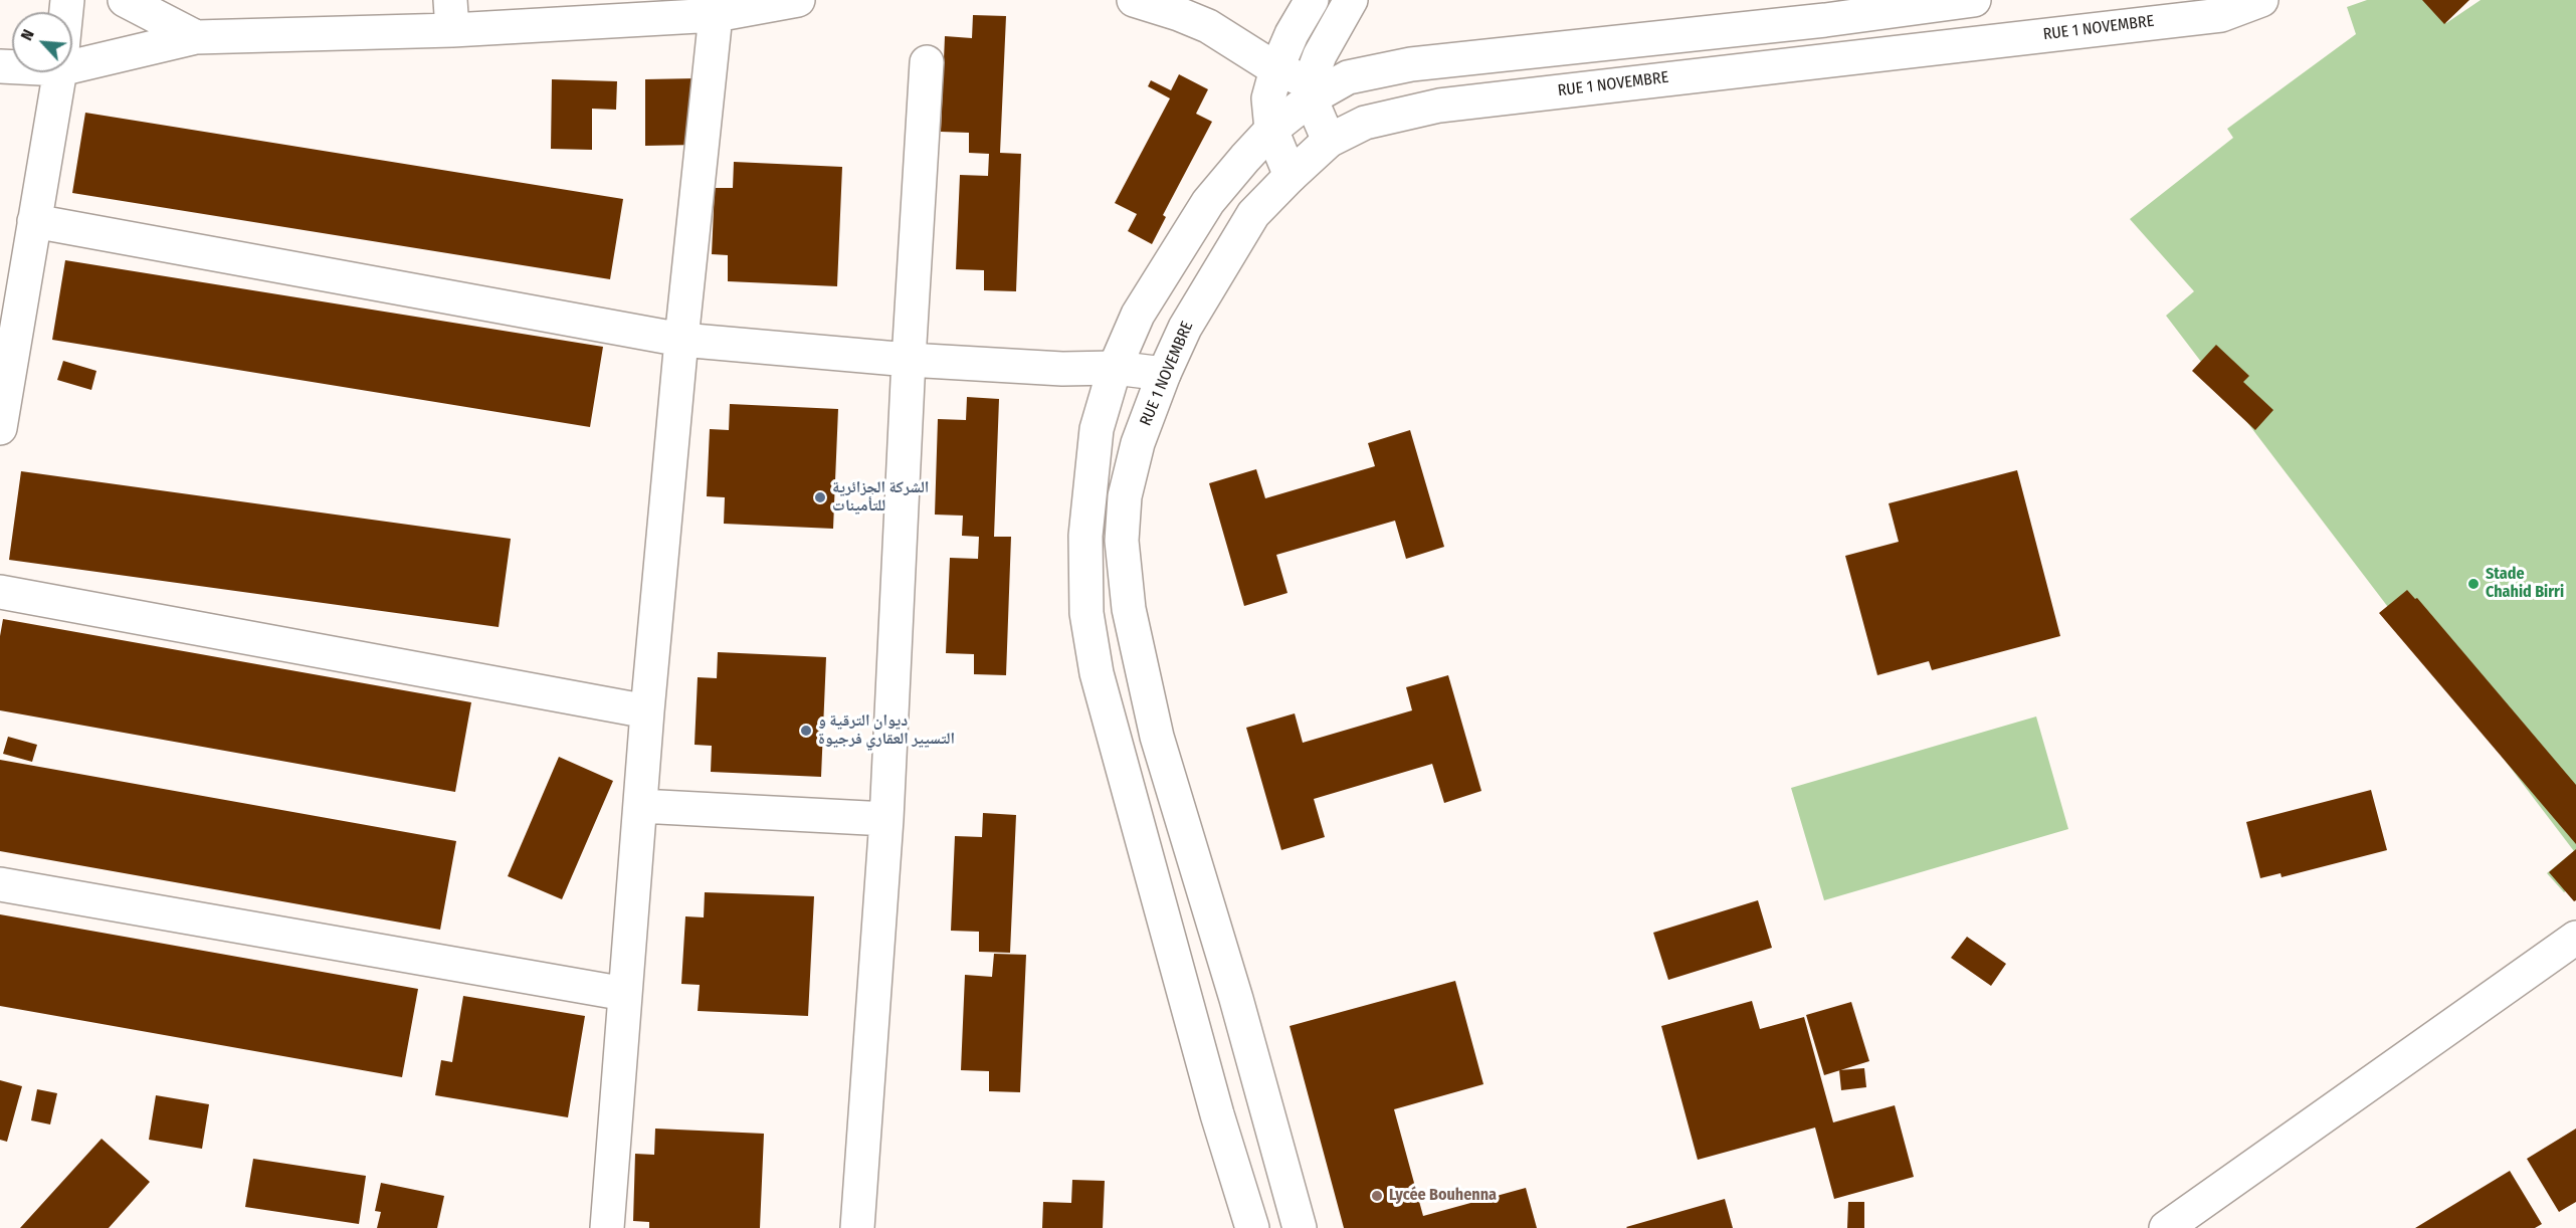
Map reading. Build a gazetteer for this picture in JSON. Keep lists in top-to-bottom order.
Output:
{
  "streets": {
    "street": ["RUE 1 NOVEMBRE"]
  },
  "places": [
    "الشركة الجزائرية للتأمينات",
    "Stade Chahid Birri",
    "ديوان الترقية و التسيير العقاري فرجيوة",
    "Lycée Bouhenna"
  ],
  "north": "top left"
}
